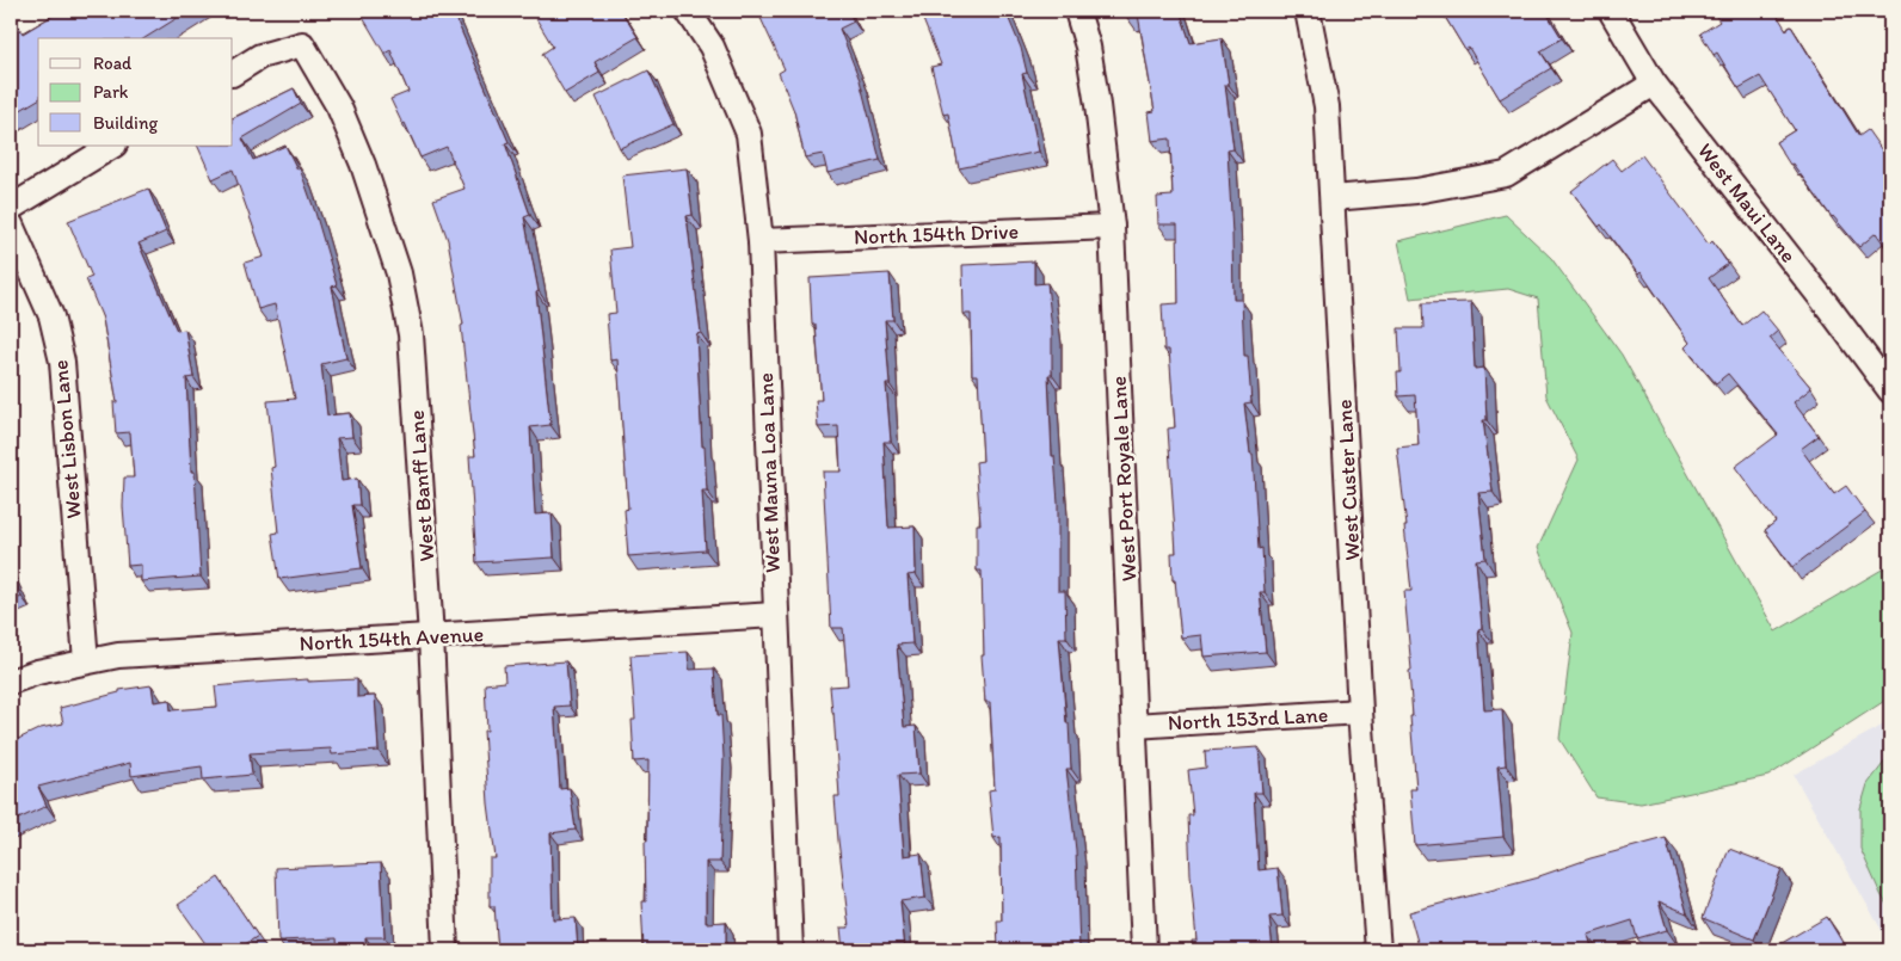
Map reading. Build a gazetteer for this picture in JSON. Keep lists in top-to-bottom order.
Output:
{
  "streets": {
    "street": [
      "West Maui Lane",
      "North 154th Drive",
      "West Lisbon Lane",
      "West Mauna Loa Lane",
      "West Port Royale Lane",
      "West Custer Lane",
      "West Banff Lane",
      "North 154th Avenue",
      "North 153rd Lane"
    ]
  },
  "crossings": [
    ["North 154th Drive", "West Mauna Loa Lane"],
    ["North 154th Drive", "West Port Royale Lane"],
    ["West Lisbon Lane", "North 154th Avenue"],
    ["West Mauna Loa Lane", "North 154th Avenue"],
    ["West Port Royale Lane", "North 153rd Lane"],
    ["West Custer Lane", "North 153rd Lane"],
    ["West Banff Lane", "North 154th Avenue"]
  ],
  "legend": ["Road", "Park", "Building"]
}
